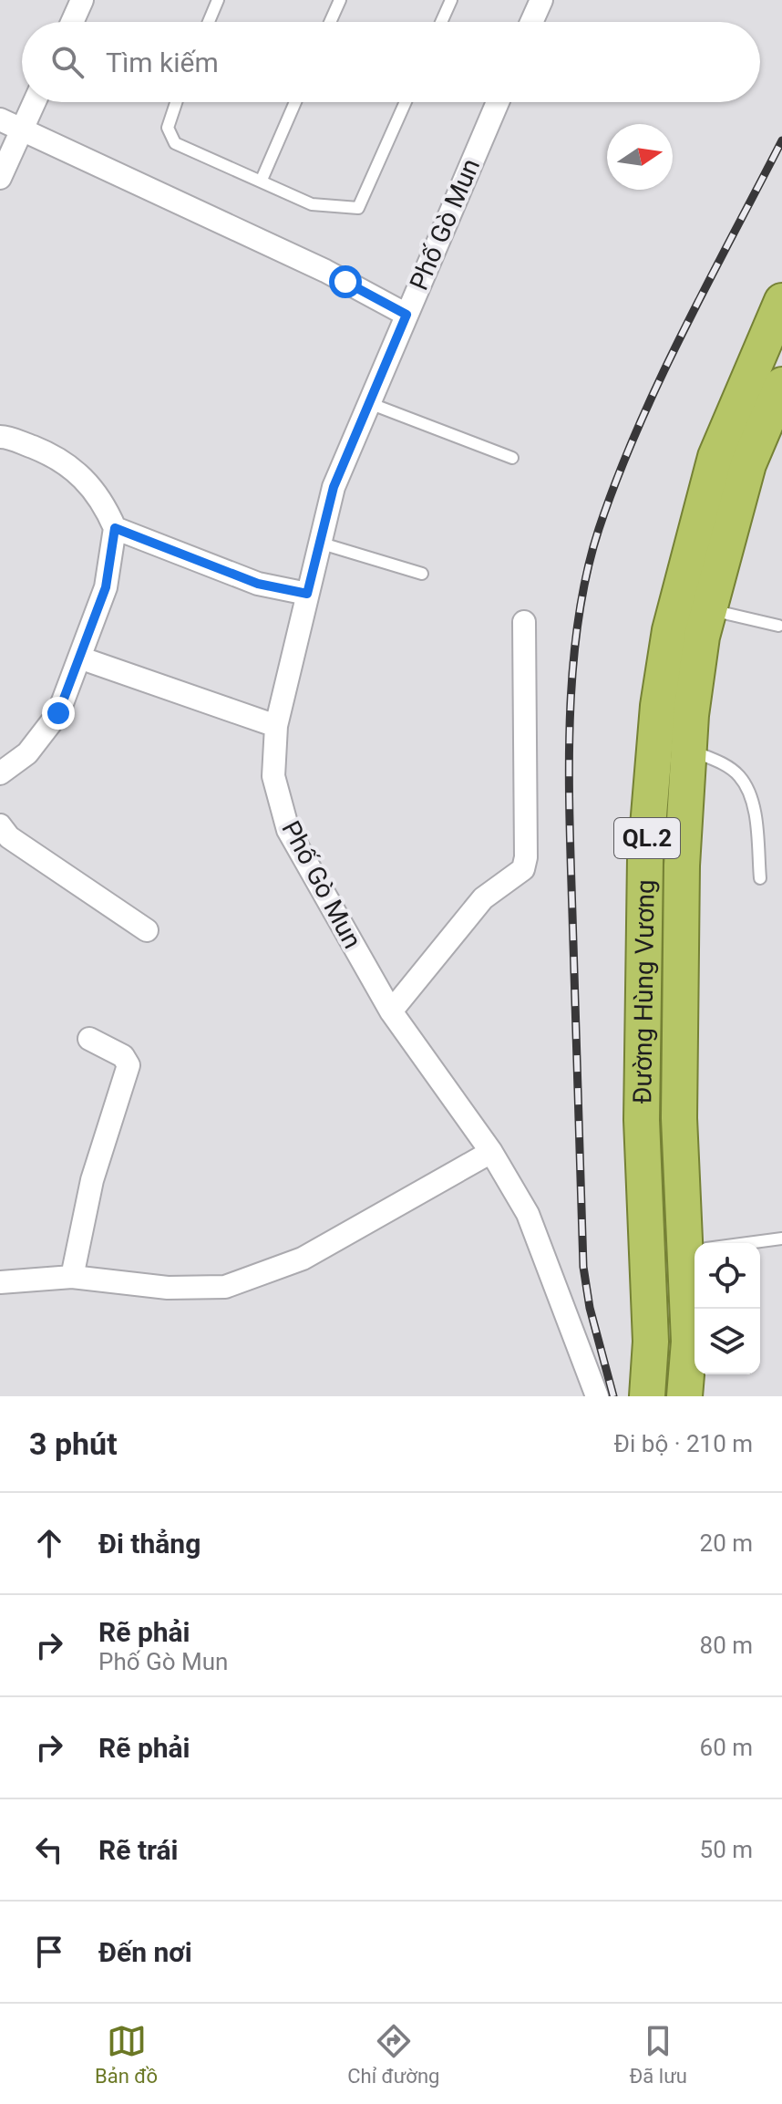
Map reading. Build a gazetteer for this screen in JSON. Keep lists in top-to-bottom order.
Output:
{
  "streets": {
    "highway": ["QL.2", "Đường Hùng Vương"],
    "street": ["Phố Gò Mun"]
  },
  "north": "right",
  "page": {
    "search": "Tìm kiếm",
    "heading": ["3 phút", "Đi bộ · 210 m"],
    "list": [
      ["Đi thẳng", "20 m"],
      ["Rẽ phải", "Phố Gò Mun", "80 m"],
      ["Rẽ phải", "60 m"],
      ["Rẽ trái", "50 m"],
      "Đến nơi"
    ],
    "nav": ["Bản đồ", "Chỉ đường", "Đã lưu"]
  }
}
